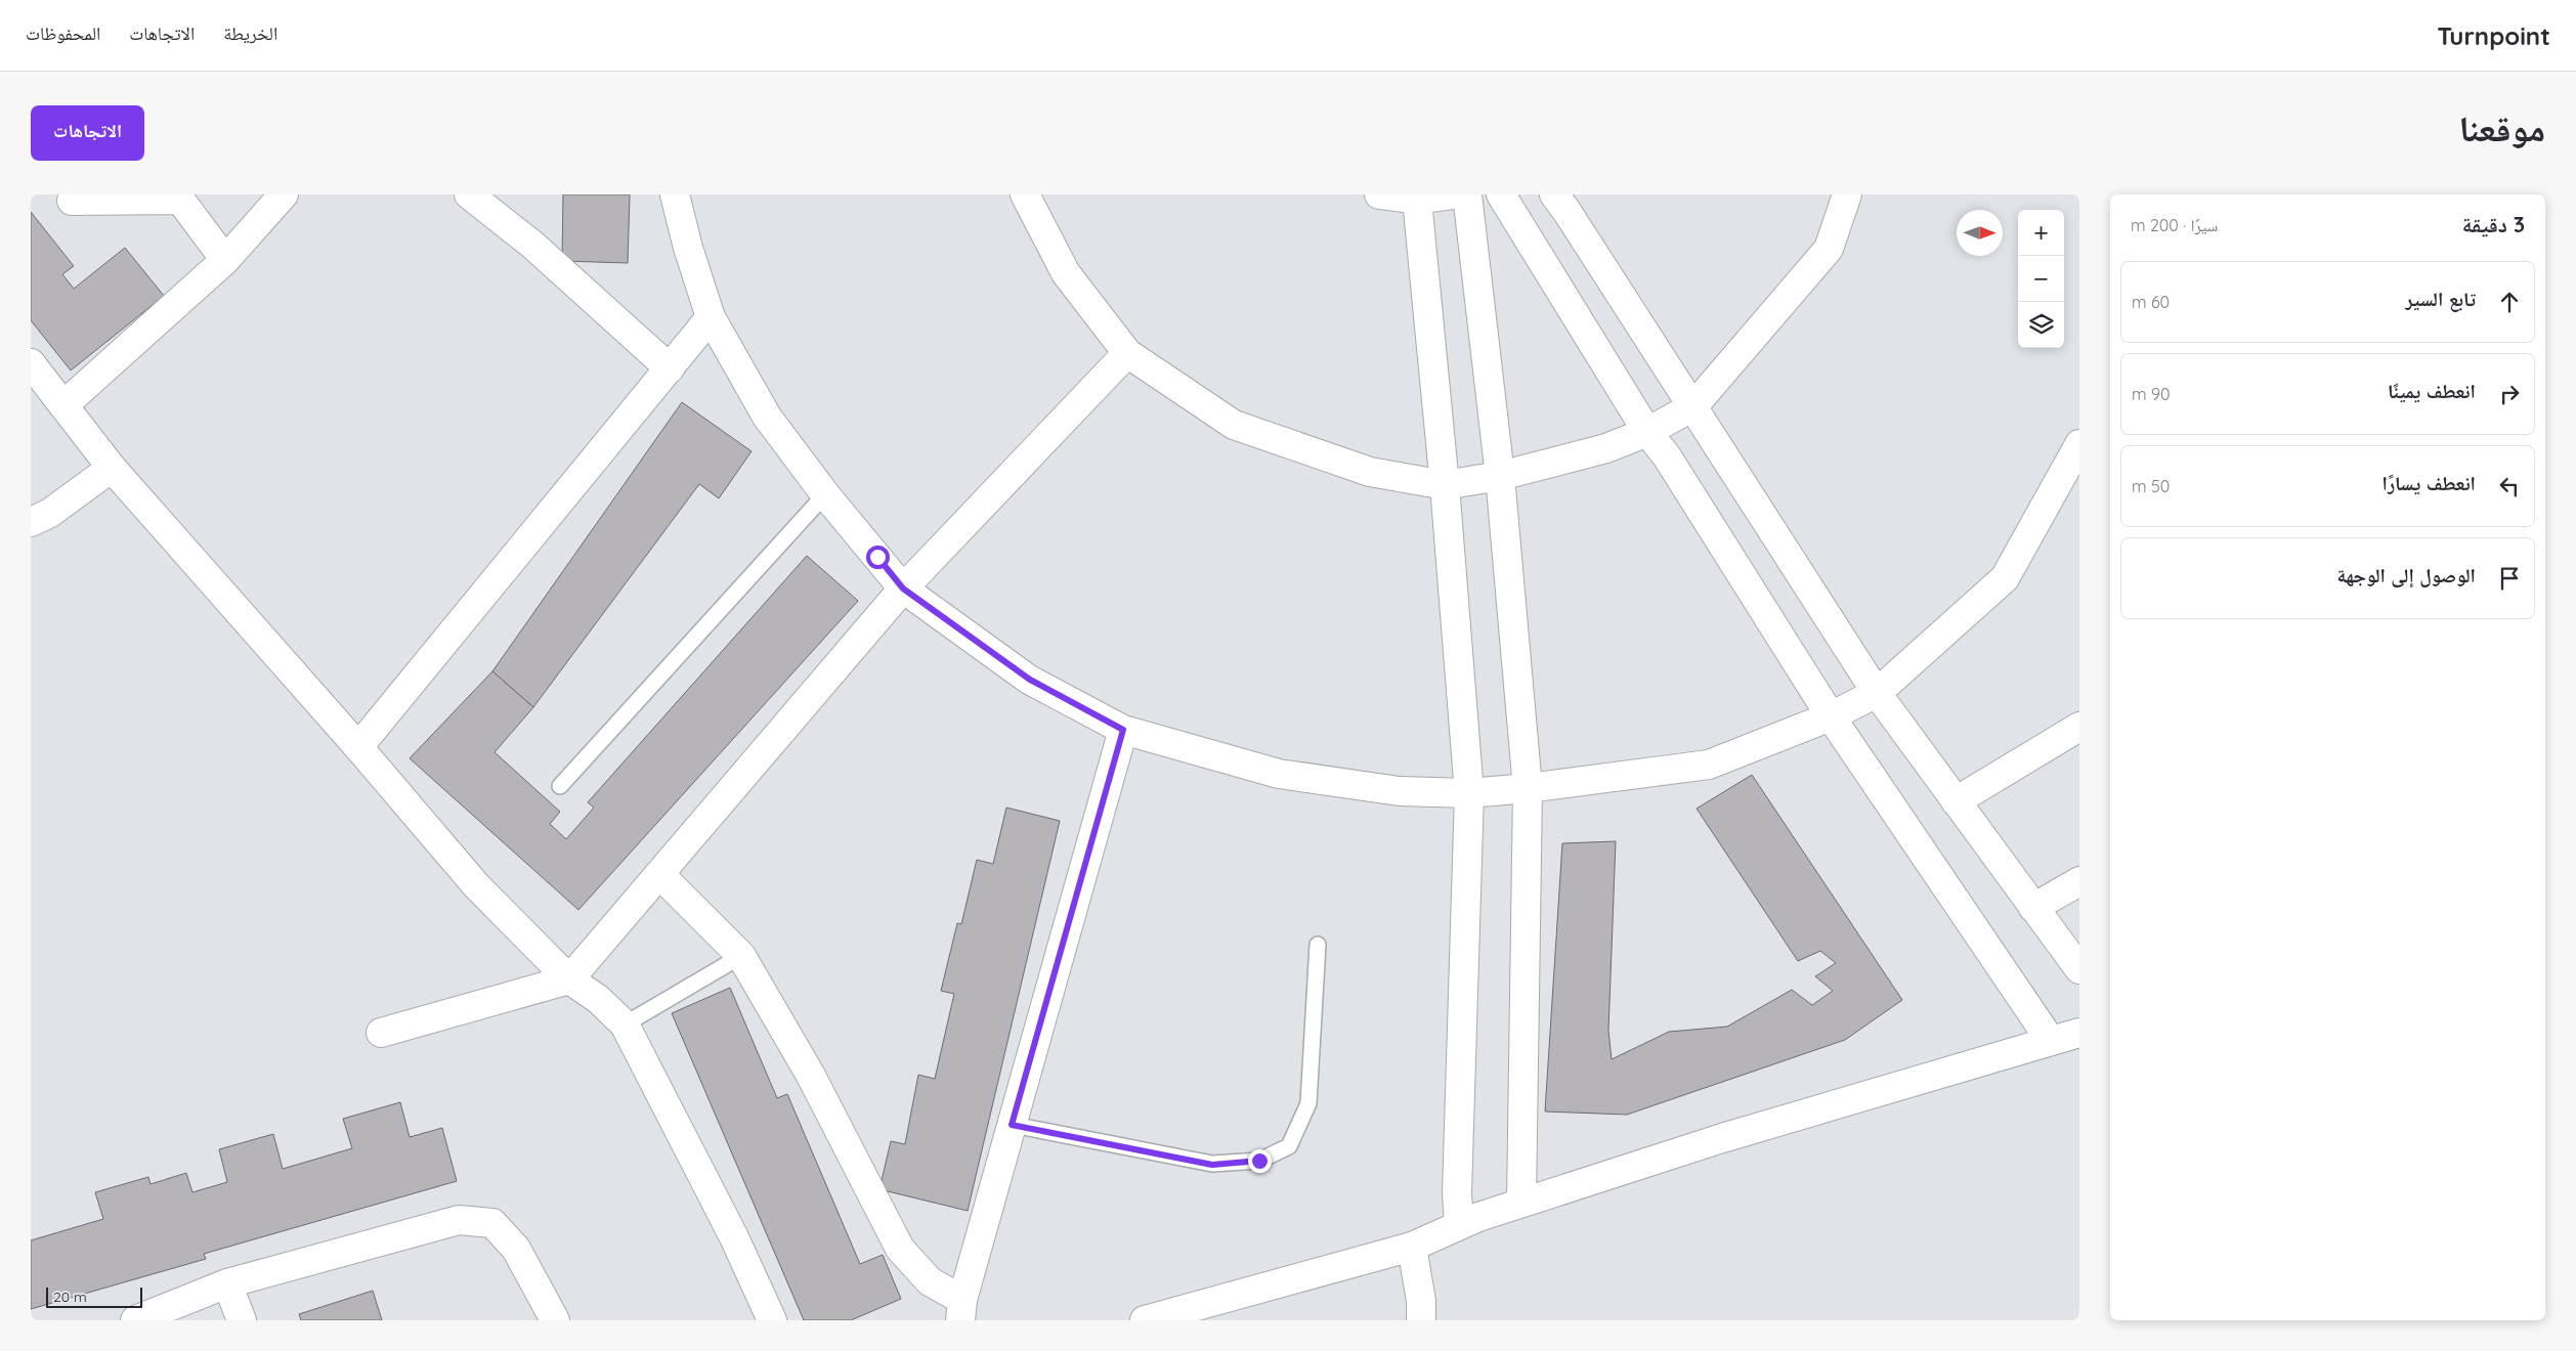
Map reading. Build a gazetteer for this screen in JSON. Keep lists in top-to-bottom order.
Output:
{
  "scale_bar": "20 m",
  "north": "right",
  "page": {
    "header": "Turnpoint",
    "nav": ["الخريطة", "الاتجاهات", "المحفوظات"],
    "title": "موقعنا",
    "buttons": "الاتجاهات",
    "heading": ["3 دقيقة", "سيرًا · 200 m"],
    "map_buttons": ["+", "−"],
    "list": [
      ["تابع السير", "60 m"],
      ["انعطف يمينًا", "90 m"],
      ["انعطف يسارًا", "50 m"],
      "الوصول إلى الوجهة"
    ],
    "scale": "20 m"
  }
}
